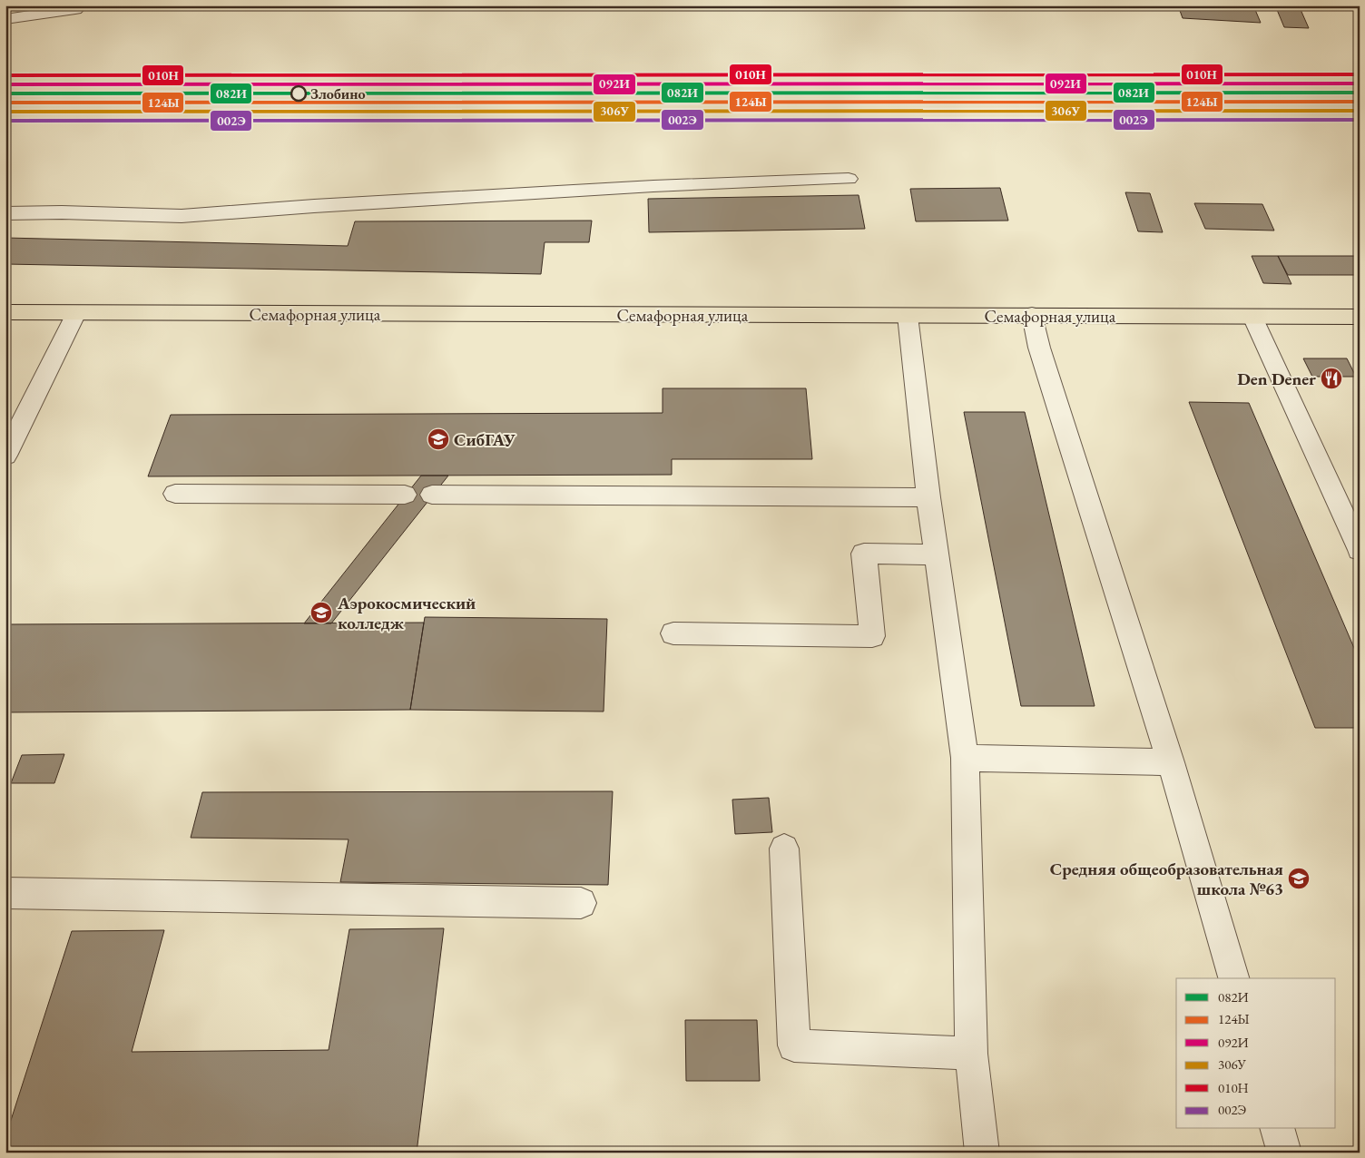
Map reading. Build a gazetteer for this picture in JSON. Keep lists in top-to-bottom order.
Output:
{
  "streets": {
    "highway": ["Семафорная улица"]
  },
  "places": {
    "other": ["Злобино"],
    "restaurant": ["Den Dener"],
    "school or university": ["СибГАУ", "Аэрокосмический колледж", "Средняя общеобразовательная школа №63"]
  },
  "lines": [
    "transit line 010Н",
    "transit line 092И",
    "transit line 082И",
    "transit line 124Ы",
    "transit line 306У",
    "transit line 002Э"
  ],
  "legend": [
    "082И",
    "124Ы",
    "092И",
    "306У",
    "010Н",
    "002Э"
  ]
}
